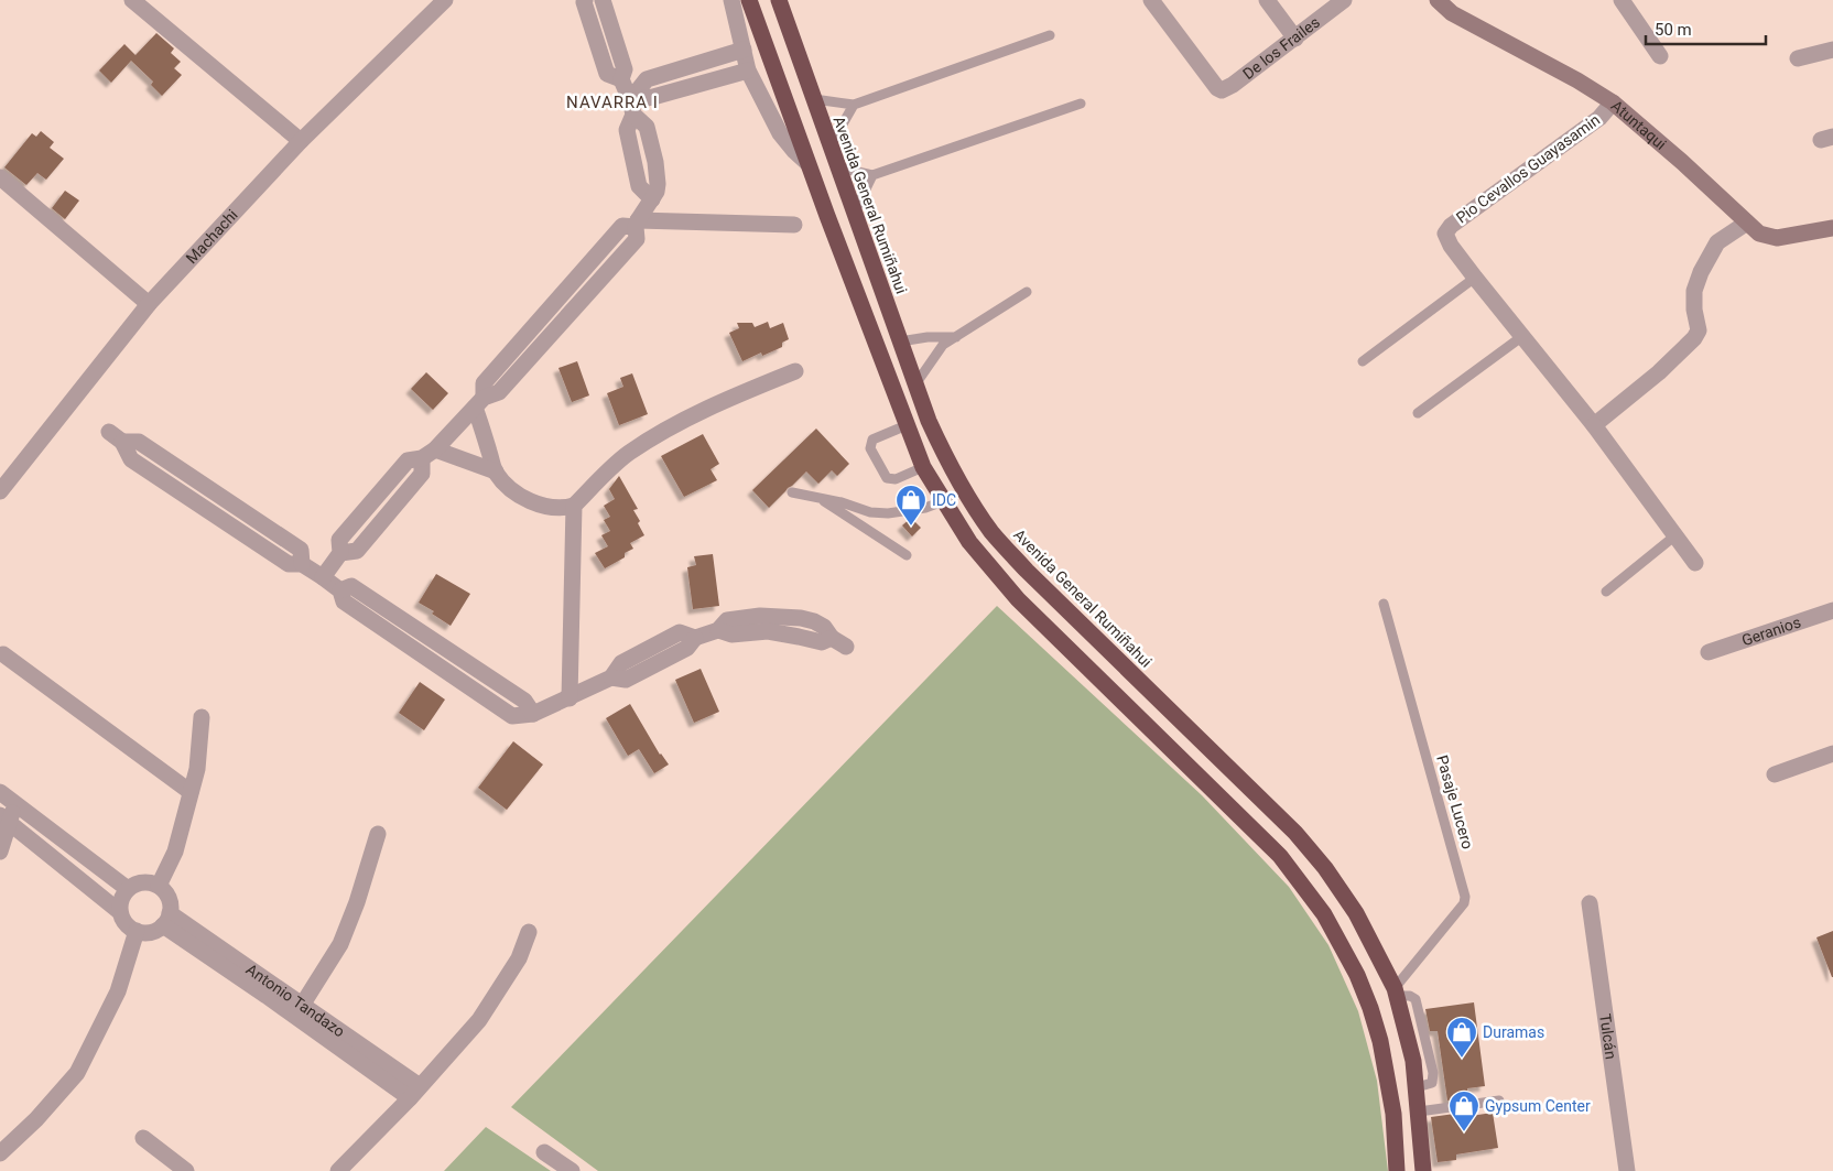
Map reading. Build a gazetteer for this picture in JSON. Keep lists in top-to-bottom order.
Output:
{
  "streets": {
    "highway": ["Avenida General Rumiñahui"],
    "street": [
      "De los Frailes",
      "Atuntaqui",
      "Pio Cevallos Guayasamin",
      "Machachi",
      "Geranios",
      "Antonio Tandazo",
      "Tulcán"
    ],
    "lane": ["Pasaje Lucero"]
  },
  "crossings": [
    ["Atuntaqui", "Pio Cevallos Guayasamin"],
    ["Avenida General Rumiñahui", "Pasaje Lucero"]
  ],
  "districts": ["NAVARRA I"],
  "places": {
    "shop": ["IDC", "Duramas", "Gypsum Center"]
  },
  "scale_bar": "50 m"
}
